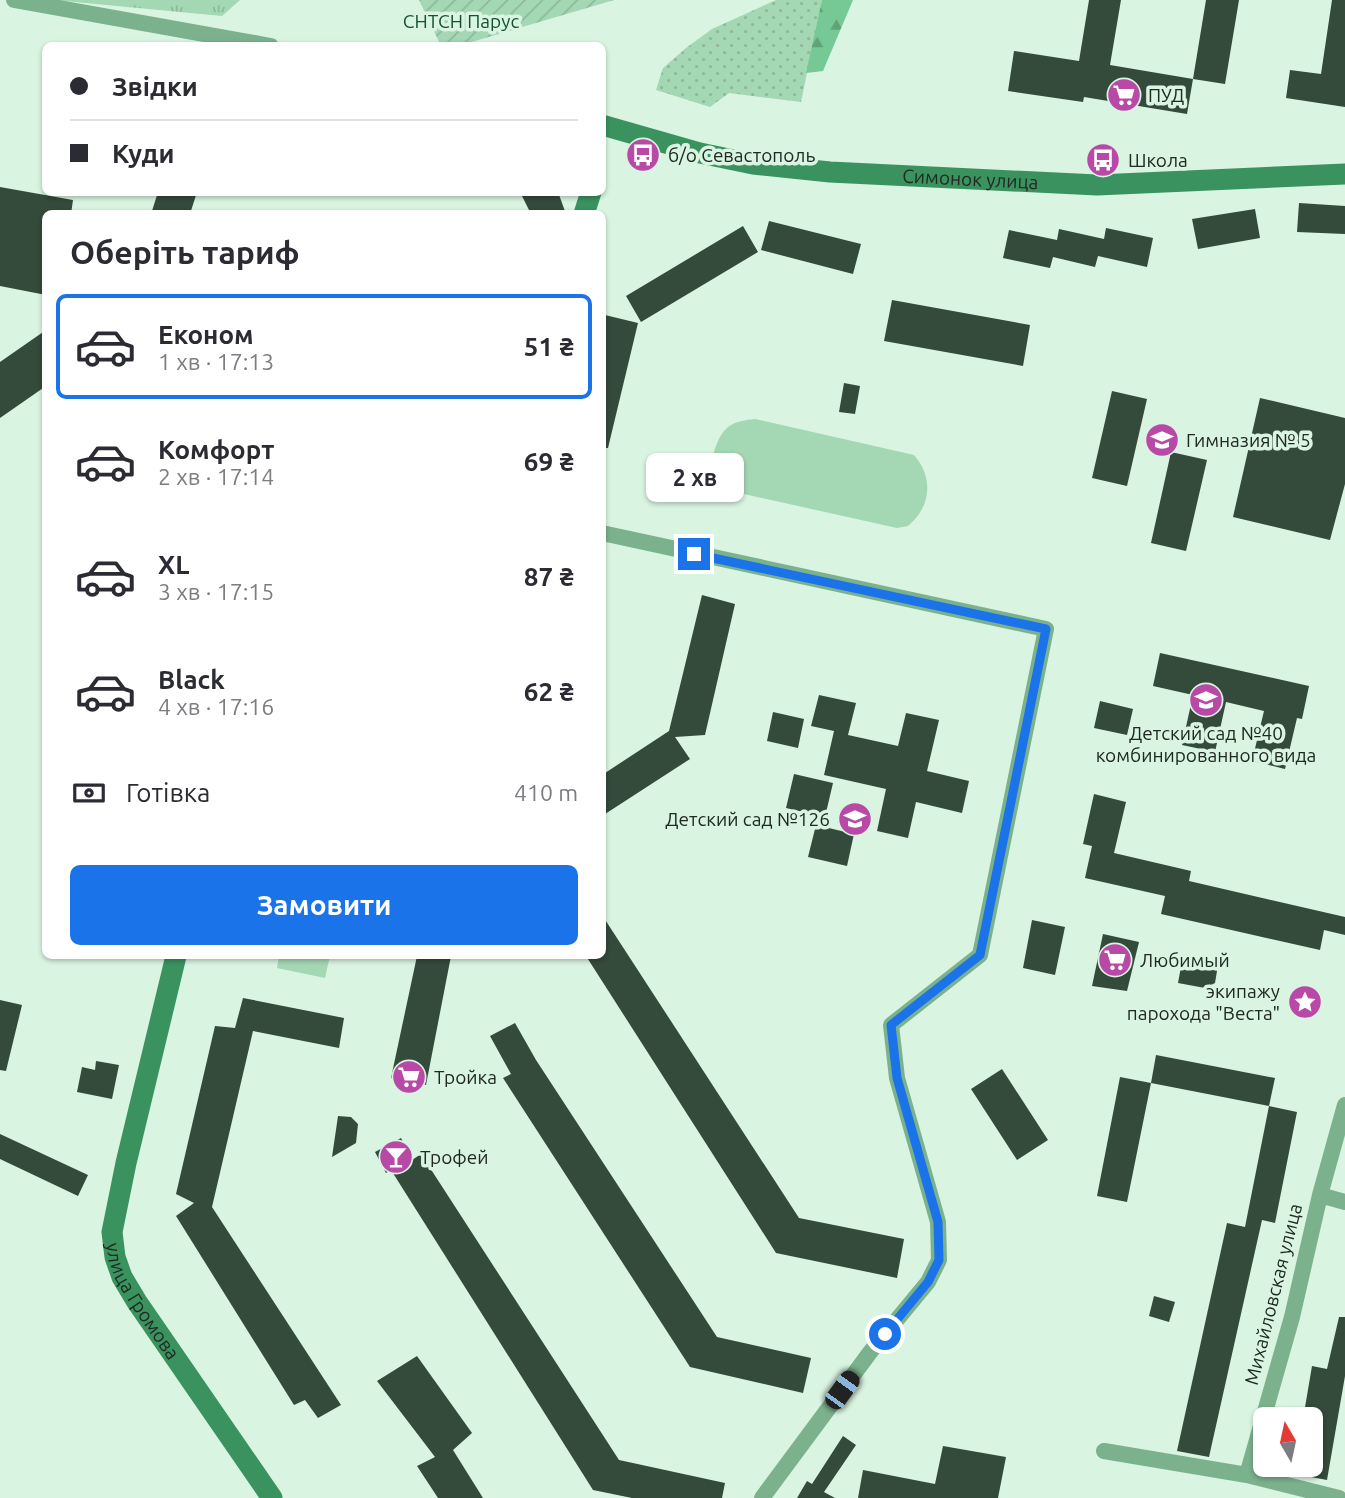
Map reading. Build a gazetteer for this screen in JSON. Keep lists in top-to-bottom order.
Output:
{
  "streets": {
    "street": ["Симонок улица", "Михайловская улица", "улица Громова"]
  },
  "parks": ["СНТСН Парус"],
  "places": {
    "supermarket": ["ПУД", "Любимый", "Тройка"],
    "bus stop": ["б/о Севастополь", "Школа"],
    "school or university": ["Гимназия № 5", "Детский сад №40 комбинированного вида", "Детский сад №126"],
    "place": ["экипажу парохода \"Веста\""],
    "bar": ["Трофей"]
  },
  "north": "top",
  "page": {
    "banner": ["Звідки", "Куди"],
    "heading": "Оберіть тариф",
    "list": [
      {
        "name": "Економ",
        "note": "1 хв · 17:13",
        "value": "51 ₴"
      },
      {
        "name": "Комфорт",
        "note": "2 хв · 17:14",
        "value": "69 ₴"
      },
      {
        "name": "XL",
        "note": "3 хв · 17:15",
        "value": "87 ₴"
      },
      {
        "name": "Black",
        "note": "4 хв · 17:16",
        "value": "62 ₴"
      }
    ],
    "bubble": "2 хв",
    "pay": ["Готівка", "410 m"],
    "buttons": "Замовити"
  }
}
